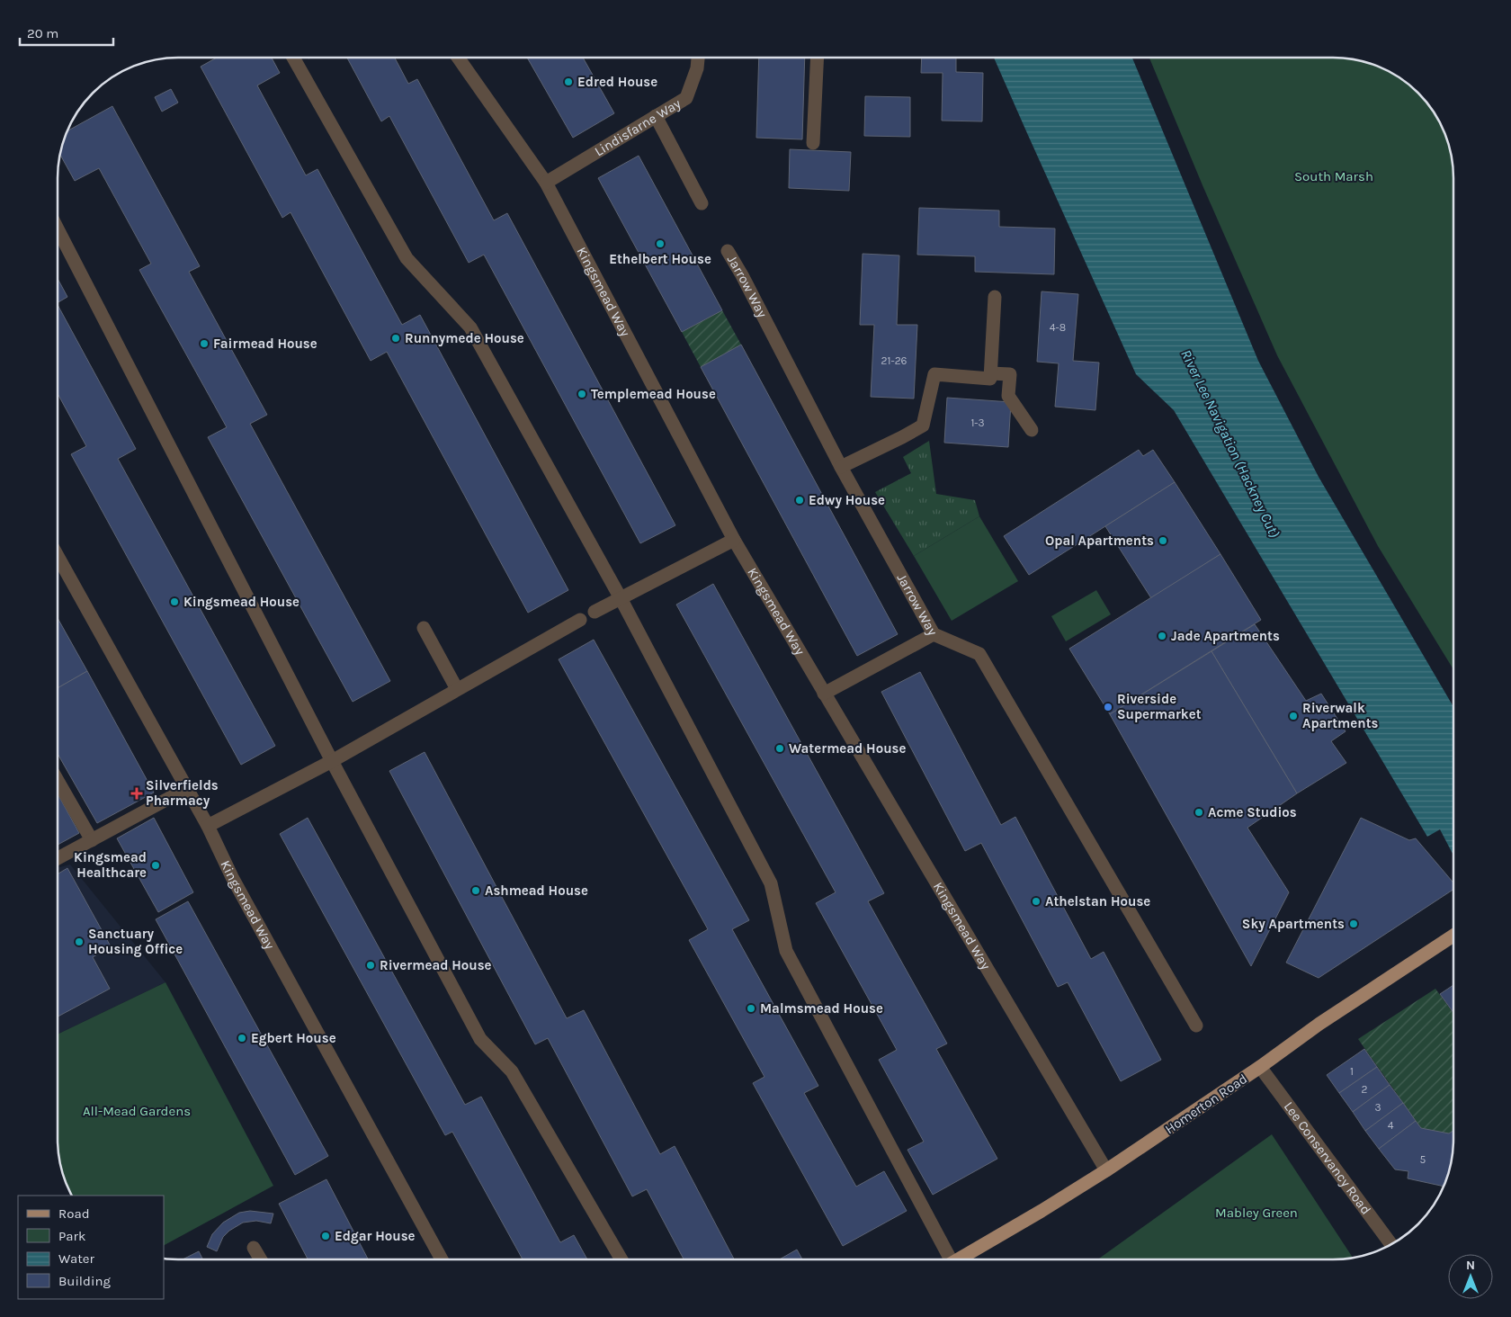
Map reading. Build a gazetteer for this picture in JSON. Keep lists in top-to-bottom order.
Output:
{
  "streets": {
    "main road": ["Homerton Road"],
    "street": [
      "Lindisfarne Way",
      "Jarrow Way",
      "Kingsmead Way",
      "Lee Conservancy Road"
    ]
  },
  "crossings": [
    ["Lindisfarne Way", "Kingsmead Way"],
    ["Jarrow Way", "Kingsmead Way"],
    ["Kingsmead Way", "Homerton Road"],
    ["Homerton Road", "Lee Conservancy Road"]
  ],
  "water": ["River Lee Navigation (Hackney Cut)"],
  "parks": ["South Marsh", "All-Mead Gardens", "Mabley Green"],
  "places": {
    "other": [
      "Edred House",
      "Ethelbert House",
      "Runnymede House",
      "Fairmead House",
      "Templemead House",
      "Edwy House",
      "Opal Apartments",
      "Kingsmead House",
      "Jade Apartments",
      "Riverside Supermarket",
      "Riverwalk Apartments",
      "Watermead House",
      "Acme Studios",
      "Kingsmead Healthcare",
      "Ashmead House",
      "Athelstan House",
      "Sky Apartments",
      "Sanctuary Housing Office",
      "Rivermead House",
      "Malmsmead House",
      "Egbert House",
      "Edgar House"
    ],
    "health": ["Silverfields Pharmacy"]
  },
  "house_numbers": [
    "4-8",
    "21-26",
    "1-3",
    "1",
    "2",
    "3",
    "4",
    "5"
  ],
  "legend": [
    "Road",
    "Park",
    "Water",
    "Building"
  ],
  "scale_bar": "20 m",
  "north": "top"
}
